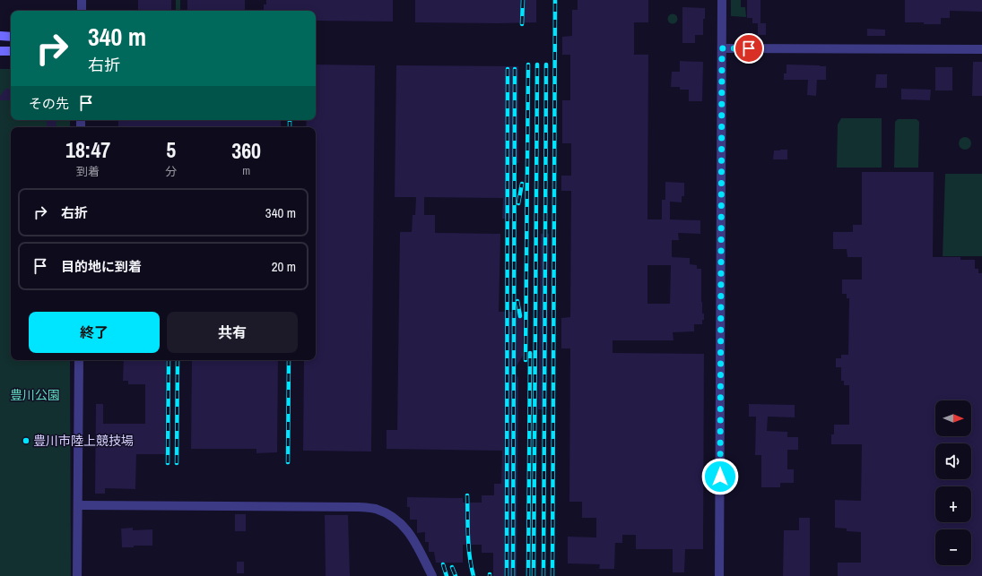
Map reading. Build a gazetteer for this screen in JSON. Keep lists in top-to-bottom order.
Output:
{
  "parks": ["豊川公園"],
  "places": ["豊川市陸上競技場"],
  "north": "right",
  "page": {
    "turn": ["340 m", "右折"],
    "then": "その先",
    "eta": [
      "18:47",
      "到着",
      "5",
      "分",
      "360",
      "m"
    ],
    "list": [
      {
        "name": "右折",
        "value": "340 m"
      },
      {
        "name": "目的地に到着",
        "value": "20 m"
      }
    ],
    "buttons": ["終了", "共有"],
    "map_buttons": ["+", "−"]
  }
}
